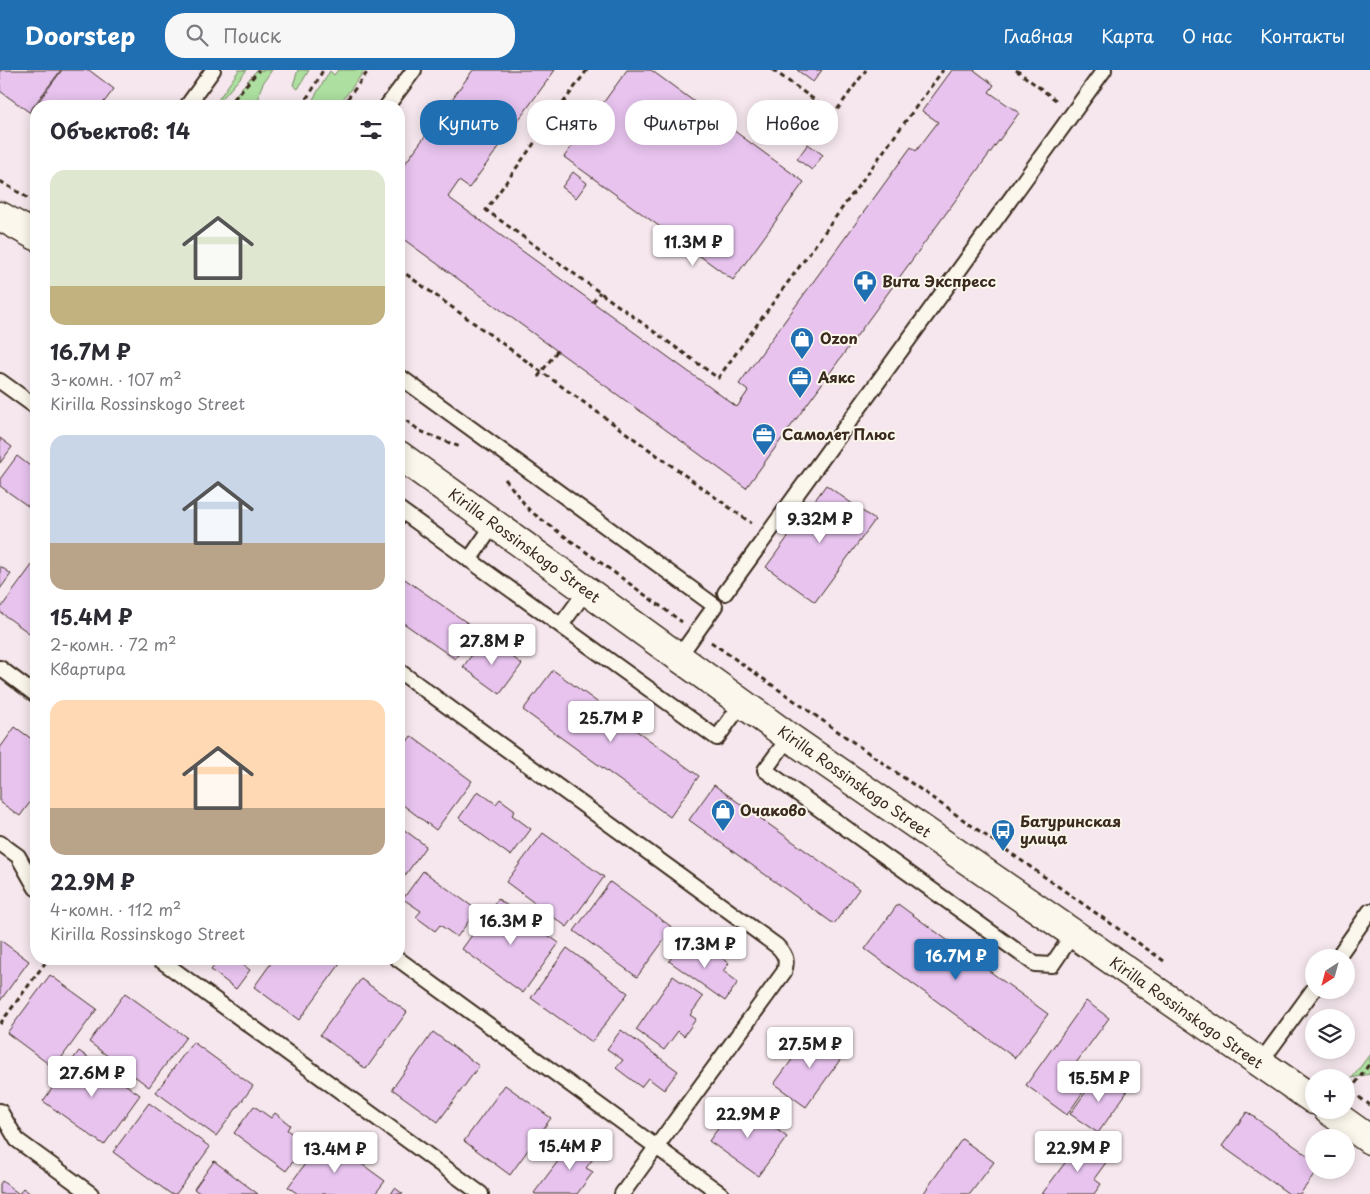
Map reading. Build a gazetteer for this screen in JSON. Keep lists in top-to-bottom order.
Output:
{
  "streets": {
    "main road": ["Kirilla Rossinskogo Street"]
  },
  "places": {
    "pharmacy": ["Вита Экспресс"],
    "shop": ["Ozon", "Очаково"],
    "office": ["Аякс", "Самолет Плюс"],
    "bus stop": ["Батуринская улица"]
  },
  "north": "bottom left",
  "page": {
    "header": "Doorstep",
    "search": "Поиск",
    "nav": [
      "Главная",
      "Карта",
      "О нас",
      "Контакты"
    ],
    "chip": [
      "Купить",
      "Снять",
      "Фильтры",
      "Новое"
    ],
    "heading": "Объектов: 14",
    "list": [
      {
        "name": "16.7M ₽",
        "note": "3-комн. · 107 m² · Kirilla Rossinskogo Street"
      },
      {
        "name": "15.4M ₽",
        "note": "2-комн. · 72 m² · Квартира"
      },
      {
        "name": "22.9M ₽",
        "note": "4-комн. · 112 m² · Kirilla Rossinskogo Street"
      }
    ],
    "price": [
      "11.3M ₽",
      "9.32M ₽",
      "27.8M ₽",
      "25.7M ₽",
      "16.3M ₽",
      "17.3M ₽",
      "16.7M ₽",
      "27.5M ₽",
      "27.6M ₽",
      "15.5M ₽",
      "22.9M ₽",
      "15.4M ₽",
      "22.9M ₽",
      "13.4M ₽"
    ],
    "map_buttons": ["+", "−"]
  }
}
